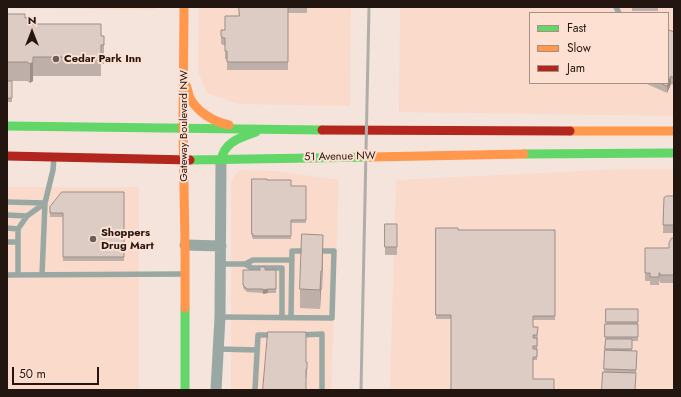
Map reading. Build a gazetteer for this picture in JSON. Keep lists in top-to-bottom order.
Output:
{
  "streets": {
    "main road": ["Gateway Boulevard NW", "51 Avenue NW"]
  },
  "crossings": [
    ["Gateway Boulevard NW", "51 Avenue NW"]
  ],
  "places": ["Cedar Park Inn", "Shoppers Drug Mart"],
  "legend": ["Fast", "Slow", "Jam"],
  "scale_bar": "50 m",
  "north": "top"
}
